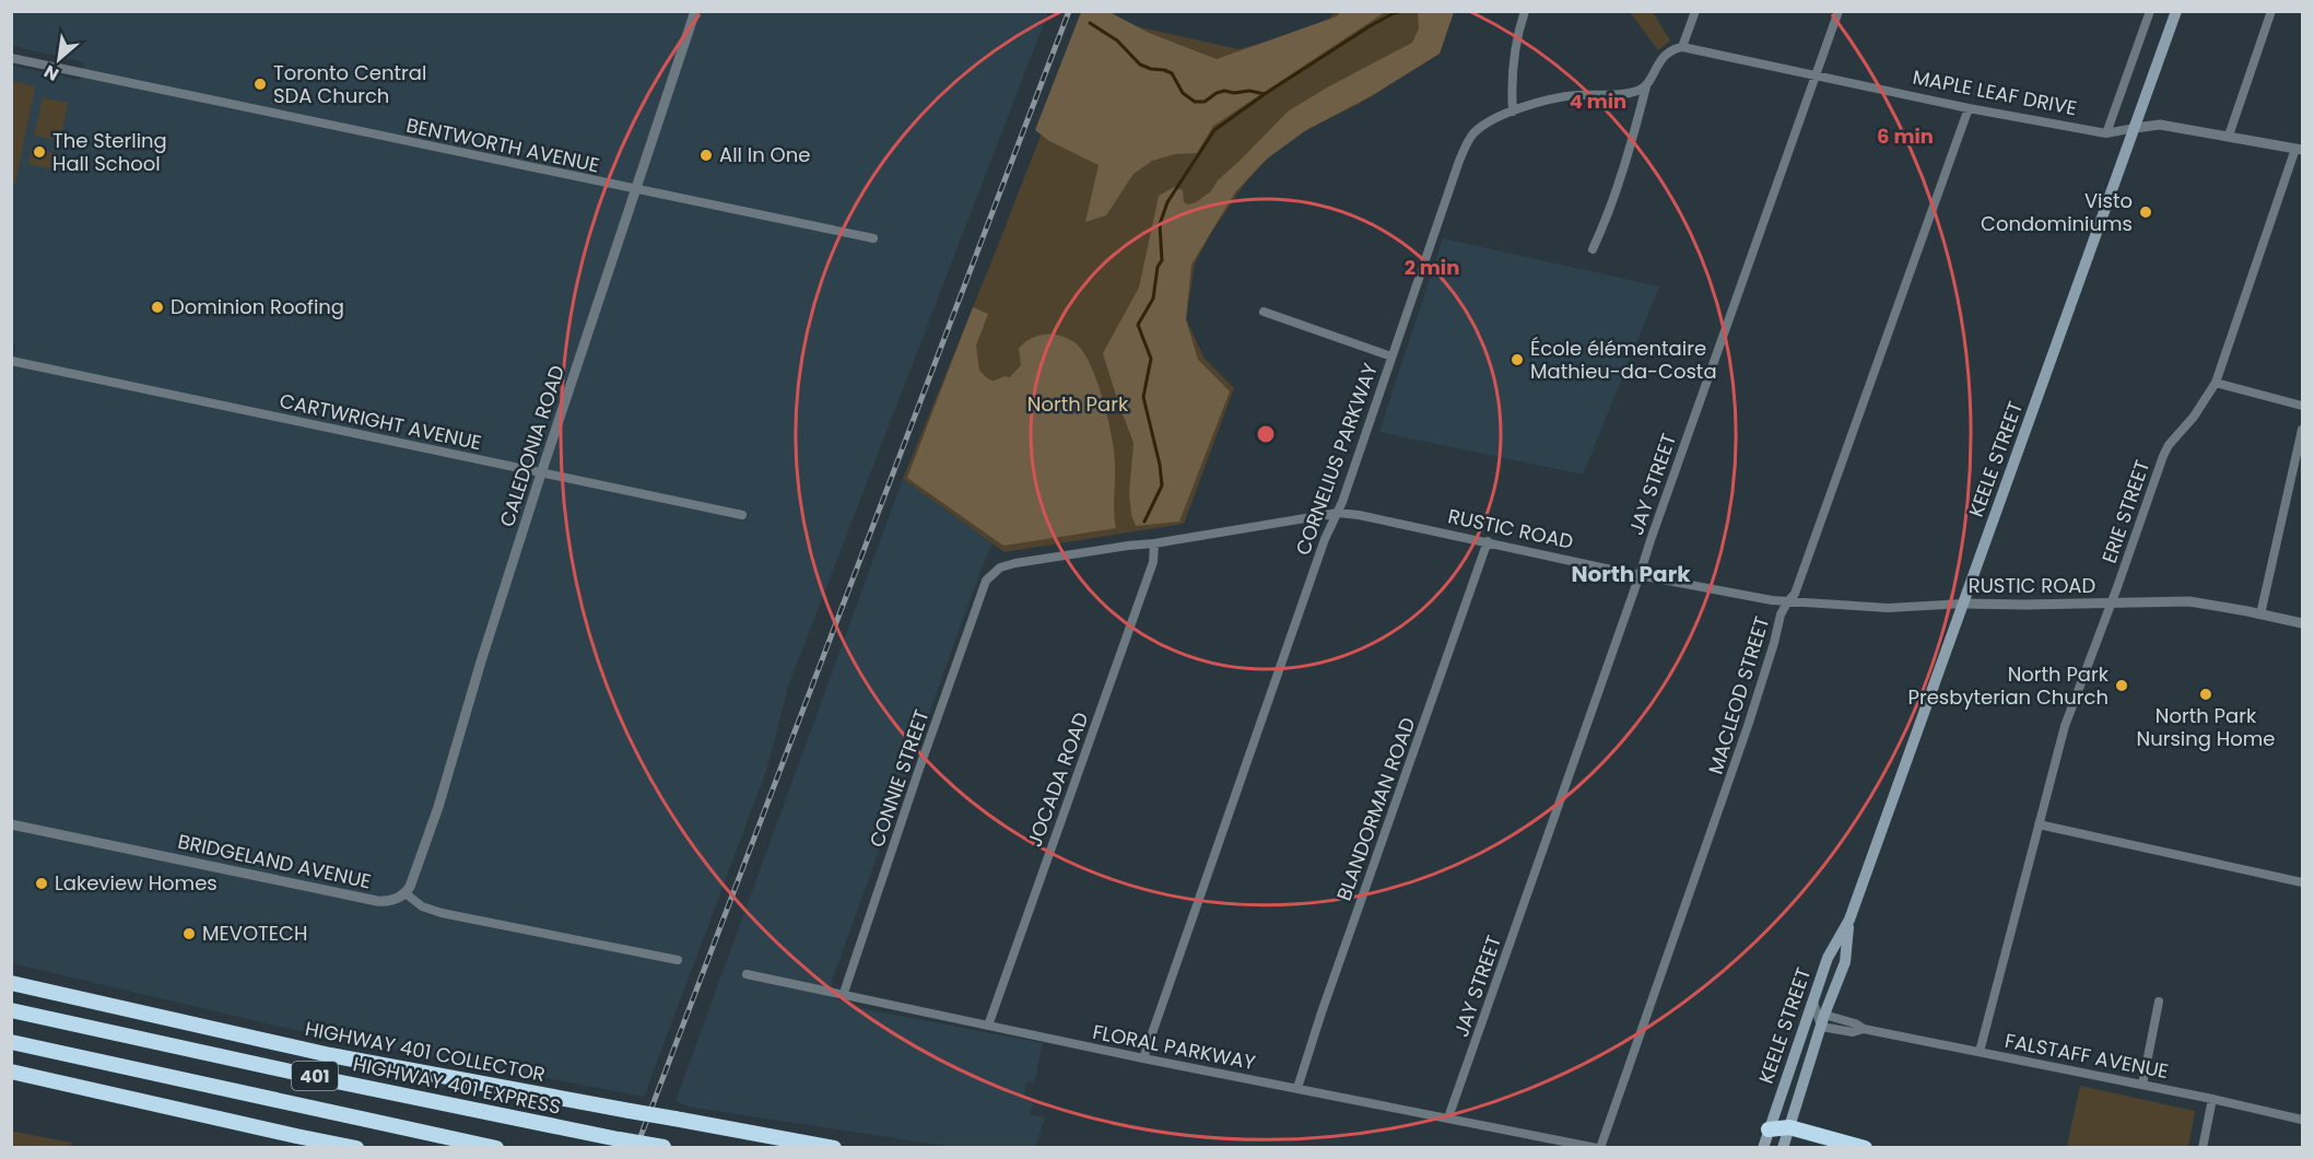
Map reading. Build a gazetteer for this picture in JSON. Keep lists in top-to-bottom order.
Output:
{
  "streets": {
    "highway": ["HIGHWAY 401 COLLECTOR", "401", "HIGHWAY 401 EXPRESS"],
    "main road": ["KEELE STREET"],
    "street": [
      "MAPLE LEAF DRIVE",
      "BENTWORTH AVENUE",
      "CARTWRIGHT AVENUE",
      "CALEDONIA ROAD",
      "CORNELIUS PARKWAY",
      "JAY STREET",
      "ERIE STREET",
      "RUSTIC ROAD",
      "MACLEOD STREET",
      "CONNIE STREET",
      "JOCADA ROAD",
      "BLANDORMAN ROAD",
      "BRIDGELAND AVENUE",
      "FLORAL PARKWAY",
      "FALSTAFF AVENUE"
    ]
  },
  "crossings": [
    ["MAPLE LEAF DRIVE", "KEELE STREET"],
    ["MAPLE LEAF DRIVE", "JAY STREET"],
    ["MAPLE LEAF DRIVE", "ERIE STREET"],
    ["MAPLE LEAF DRIVE", "MACLEOD STREET"],
    ["BENTWORTH AVENUE", "CALEDONIA ROAD"],
    ["CARTWRIGHT AVENUE", "CALEDONIA ROAD"],
    ["CALEDONIA ROAD", "BRIDGELAND AVENUE"],
    ["CORNELIUS PARKWAY", "RUSTIC ROAD"],
    ["CORNELIUS PARKWAY", "FLORAL PARKWAY"],
    ["KEELE STREET", "RUSTIC ROAD"],
    ["KEELE STREET", "FALSTAFF AVENUE"],
    ["JAY STREET", "RUSTIC ROAD"],
    ["JAY STREET", "FLORAL PARKWAY"],
    ["ERIE STREET", "RUSTIC ROAD"],
    ["ERIE STREET", "FALSTAFF AVENUE"],
    ["RUSTIC ROAD", "MACLEOD STREET"],
    ["RUSTIC ROAD", "CONNIE STREET"],
    ["RUSTIC ROAD", "JOCADA ROAD"],
    ["RUSTIC ROAD", "BLANDORMAN ROAD"],
    ["MACLEOD STREET", "FLORAL PARKWAY"],
    ["CONNIE STREET", "FLORAL PARKWAY"],
    ["JOCADA ROAD", "FLORAL PARKWAY"],
    ["BLANDORMAN ROAD", "FLORAL PARKWAY"]
  ],
  "districts": ["North Park"],
  "parks": ["North Park"],
  "places": [
    "Toronto Central SDA Church",
    "The Sterling Hall School",
    "All In One",
    "Visto Condominiums",
    "Dominion Roofing",
    "École élémentaire Mathieu-da-Costa",
    "North Park Presbyterian Church",
    "North Park Nursing Home",
    "Lakeview Homes",
    "MEVOTECH"
  ],
  "north": "bottom left",
  "rings": ["4 min", "6 min", "2 min"]
}
